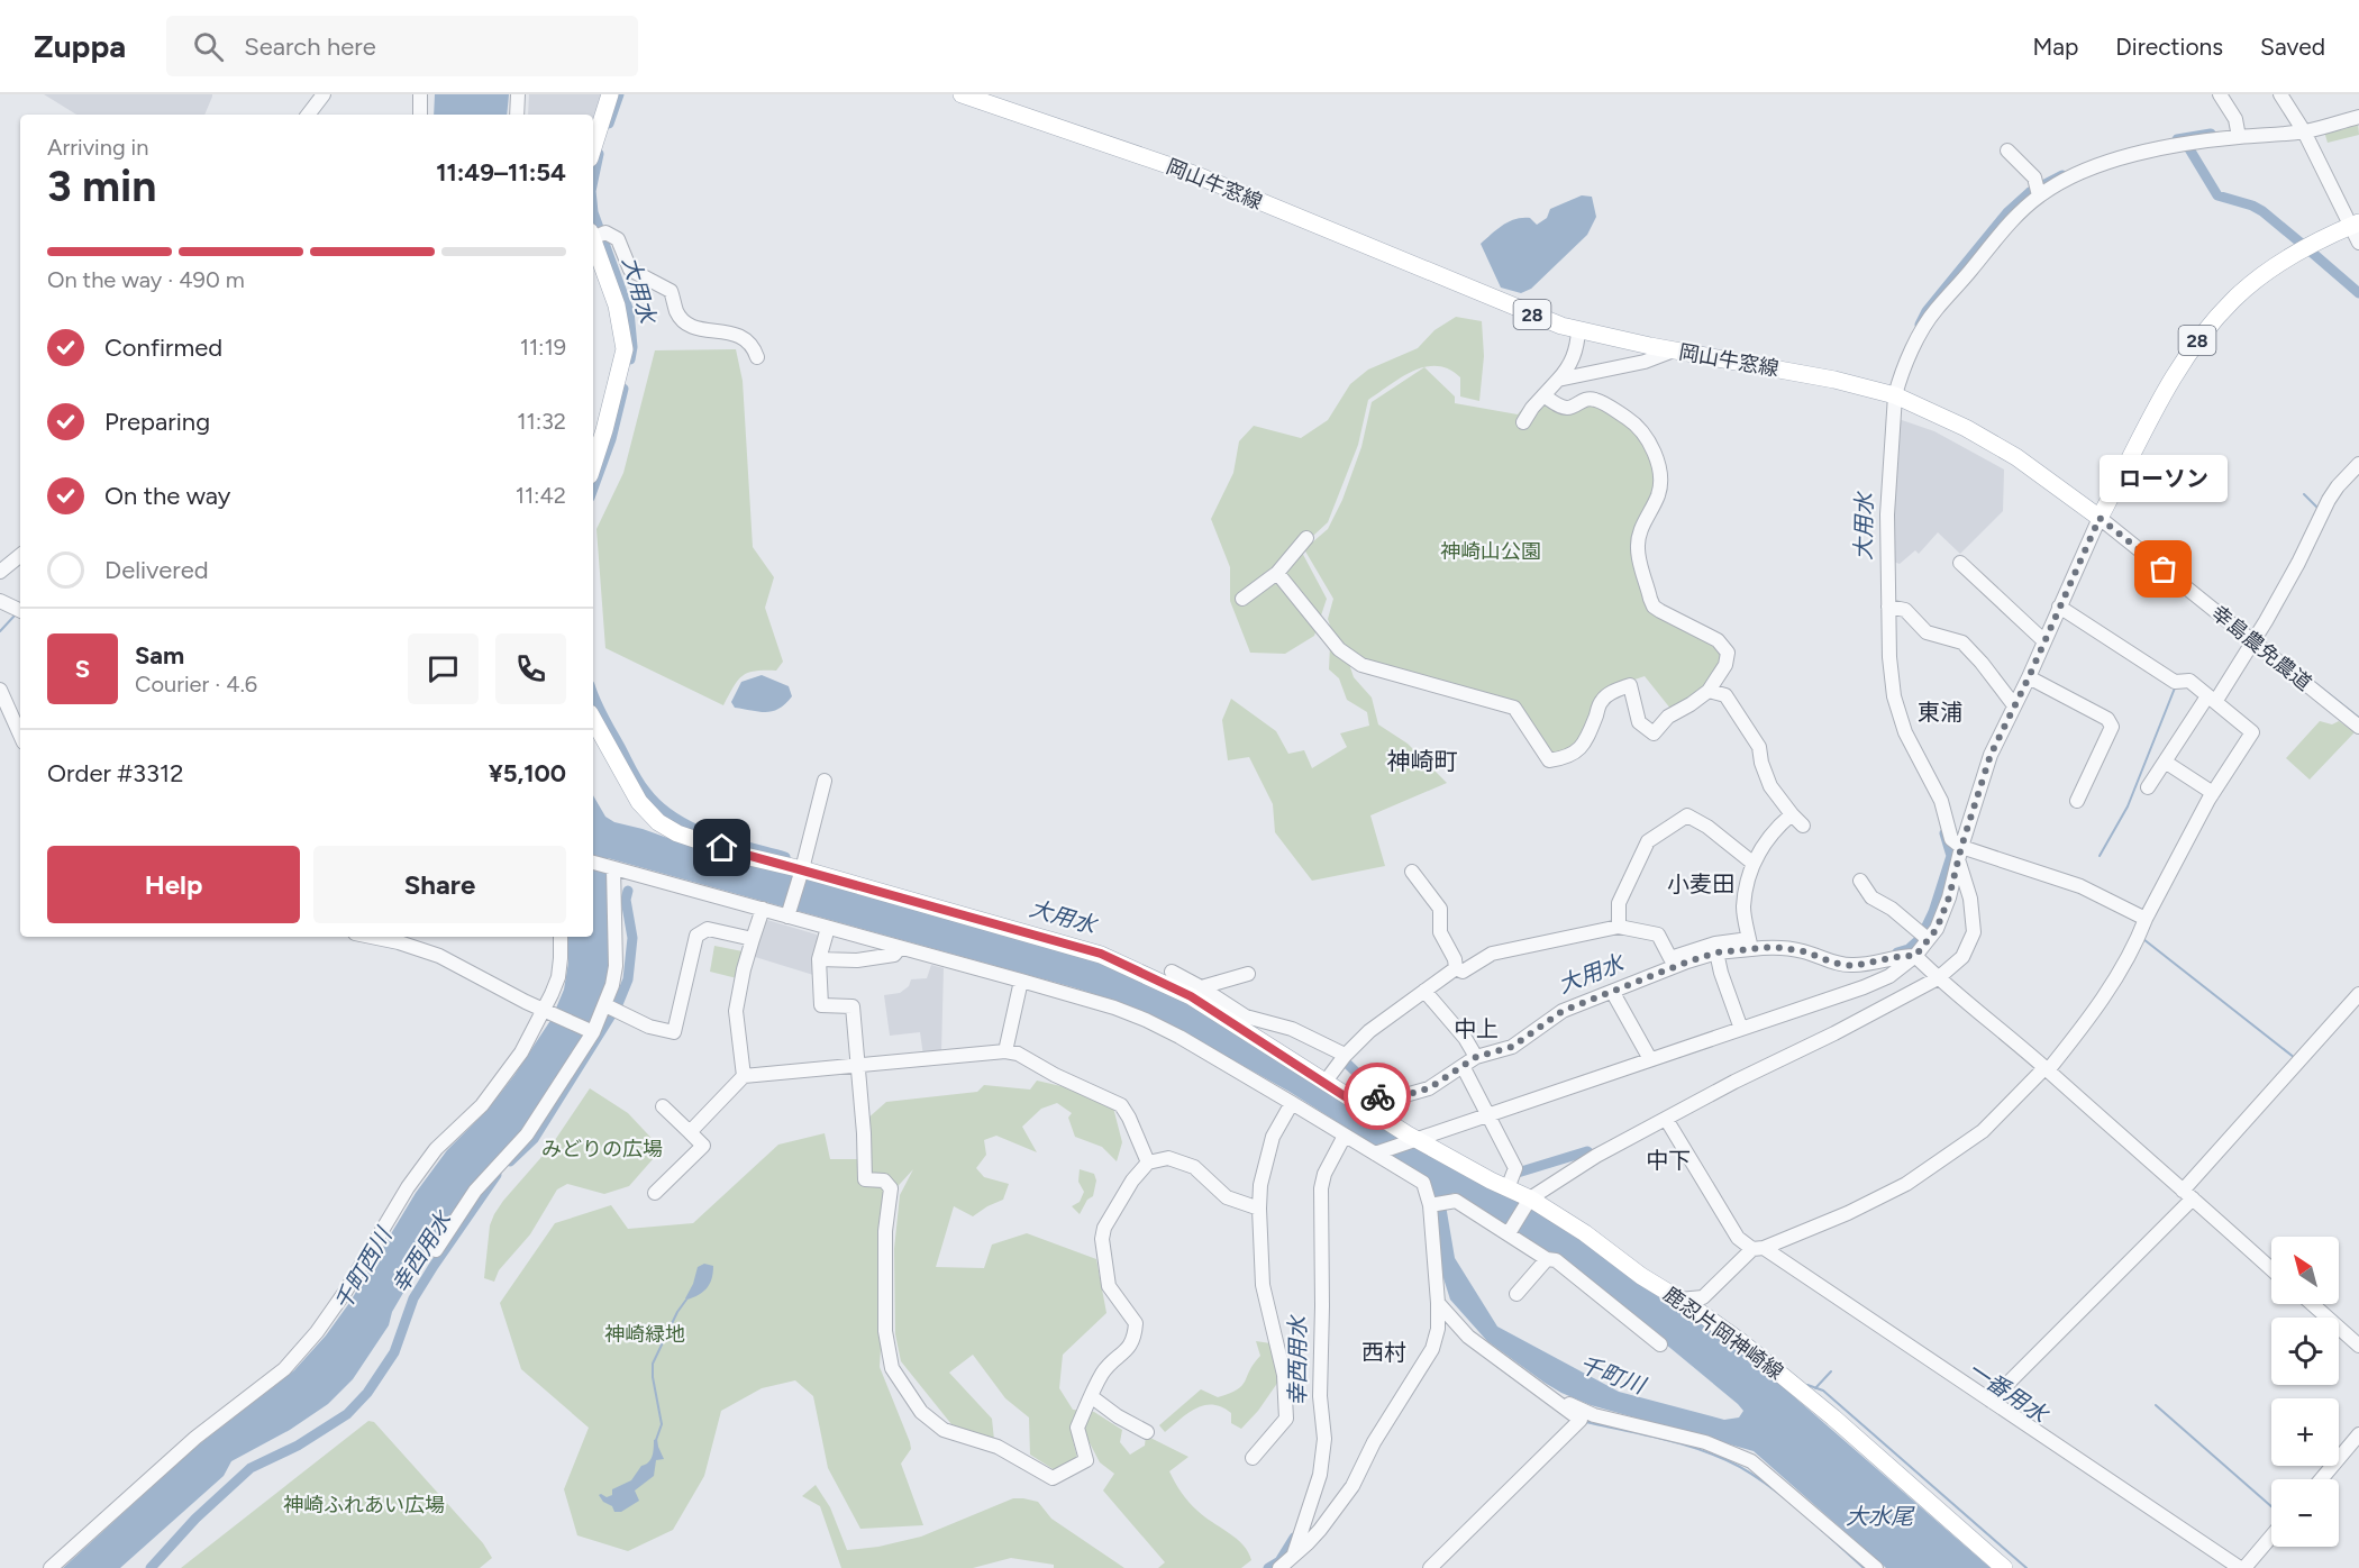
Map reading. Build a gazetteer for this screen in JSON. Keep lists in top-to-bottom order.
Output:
{
  "streets": {
    "main road": ["岡山牛窓線", "28", "鹿忍片岡神崎線"],
    "street": ["幸島農免農道"]
  },
  "crossings": [
    ["岡山牛窓線", "28"],
    ["岡山牛窓線", "幸島農免農道"],
    ["28", "幸島農免農道"]
  ],
  "districts": [
    "東浦",
    "神崎町",
    "小麦田",
    "中上",
    "中下",
    "西村"
  ],
  "water": [
    "大用水",
    "幸西用水",
    "千町西川",
    "千町川",
    "一番用水",
    "大水尾"
  ],
  "parks": [
    "神崎山公園",
    "みどりの広場",
    "神崎緑地",
    "神崎ふれあい広場"
  ],
  "places": ["ローソン"],
  "north": "top left",
  "page": {
    "header": "Zuppa",
    "search": "Search here",
    "nav": ["Map", "Directions", "Saved"],
    "heading": ["3 min", "Arriving in", "11:49–11:54"],
    "panel": [
      "Sam",
      "Courier · 4.6",
      "Order #3312",
      "¥5,100"
    ],
    "bar": "On the way · 490 m",
    "list": [
      ["Confirmed", "11:19"],
      ["Preparing", "11:32"],
      ["On the way", "11:42"],
      "Delivered"
    ],
    "bubble": "ローソン",
    "round": "S",
    "buttons": ["Help", "Share"],
    "map_buttons": ["+", "−"]
  }
}
